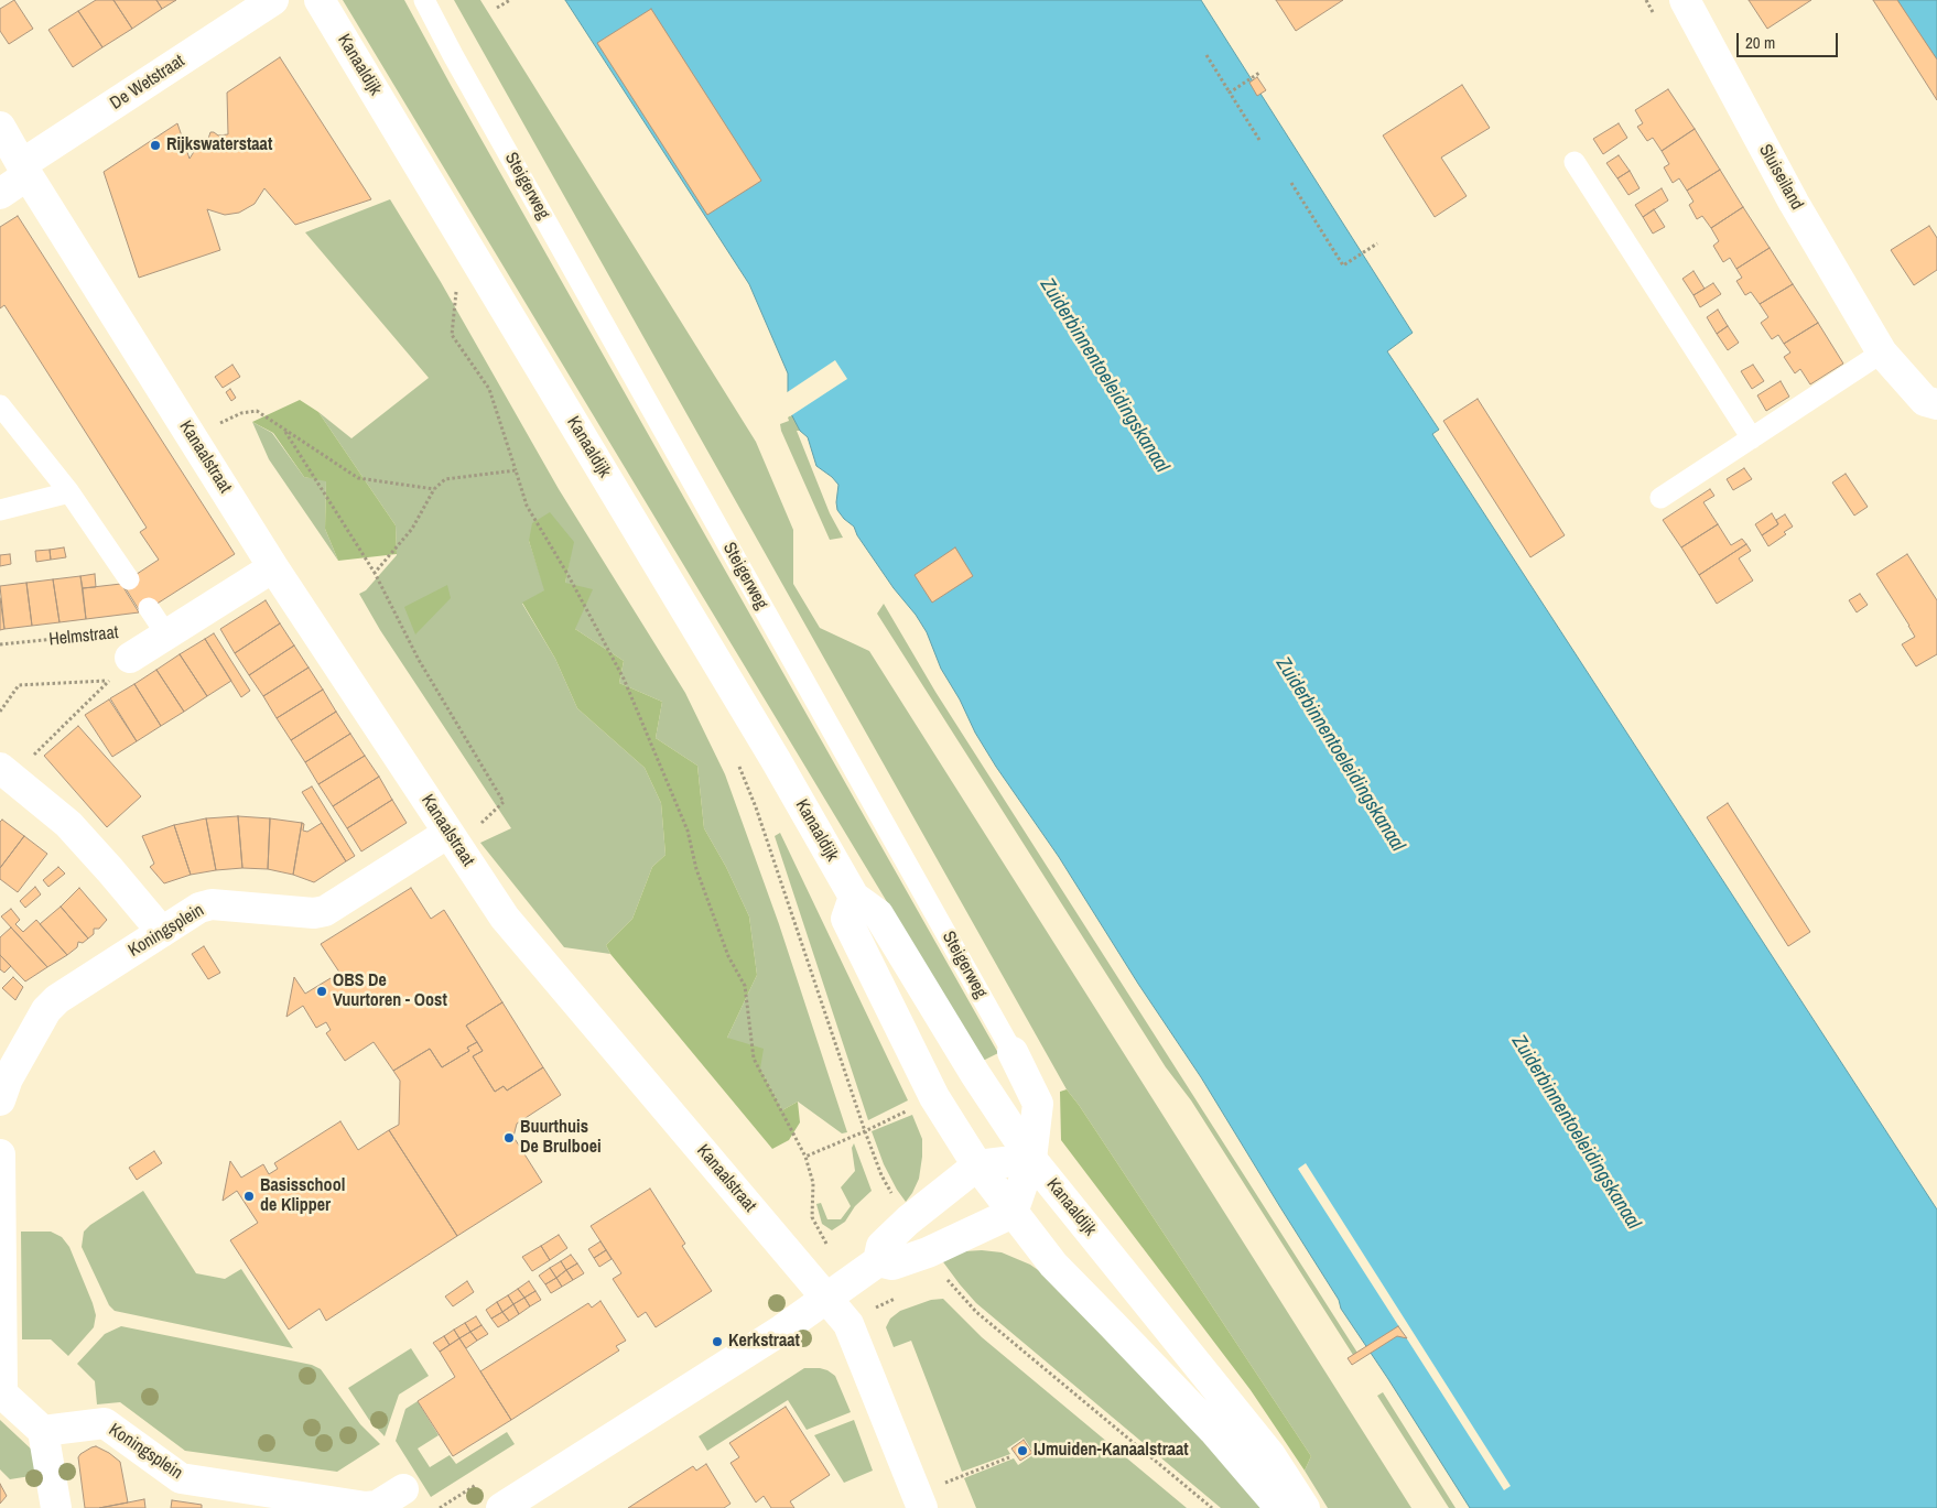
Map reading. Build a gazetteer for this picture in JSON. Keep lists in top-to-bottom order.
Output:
{
  "streets": {
    "street": [
      "Kanaaldijk",
      "De Wetstraat",
      "Sluiseiland",
      "Steigerweg",
      "Kanaalstraat",
      "Helmstraat",
      "Koningsplein"
    ]
  },
  "crossings": [
    ["Kanaaldijk", "Steigerweg"],
    ["De Wetstraat", "Kanaalstraat"],
    ["Kanaalstraat", "Helmstraat"],
    ["Kanaalstraat", "Koningsplein"]
  ],
  "water": ["Zuiderbinnentoeleidingskanaal"],
  "places": [
    "Rijkswaterstaat",
    "OBS De Vuurtoren - Oost",
    "Buurthuis De Brulboei",
    "Basisschool de Klipper",
    "Kerkstraat",
    "IJmuiden-Kanaalstraat"
  ],
  "scale_bar": "20 m"
}
